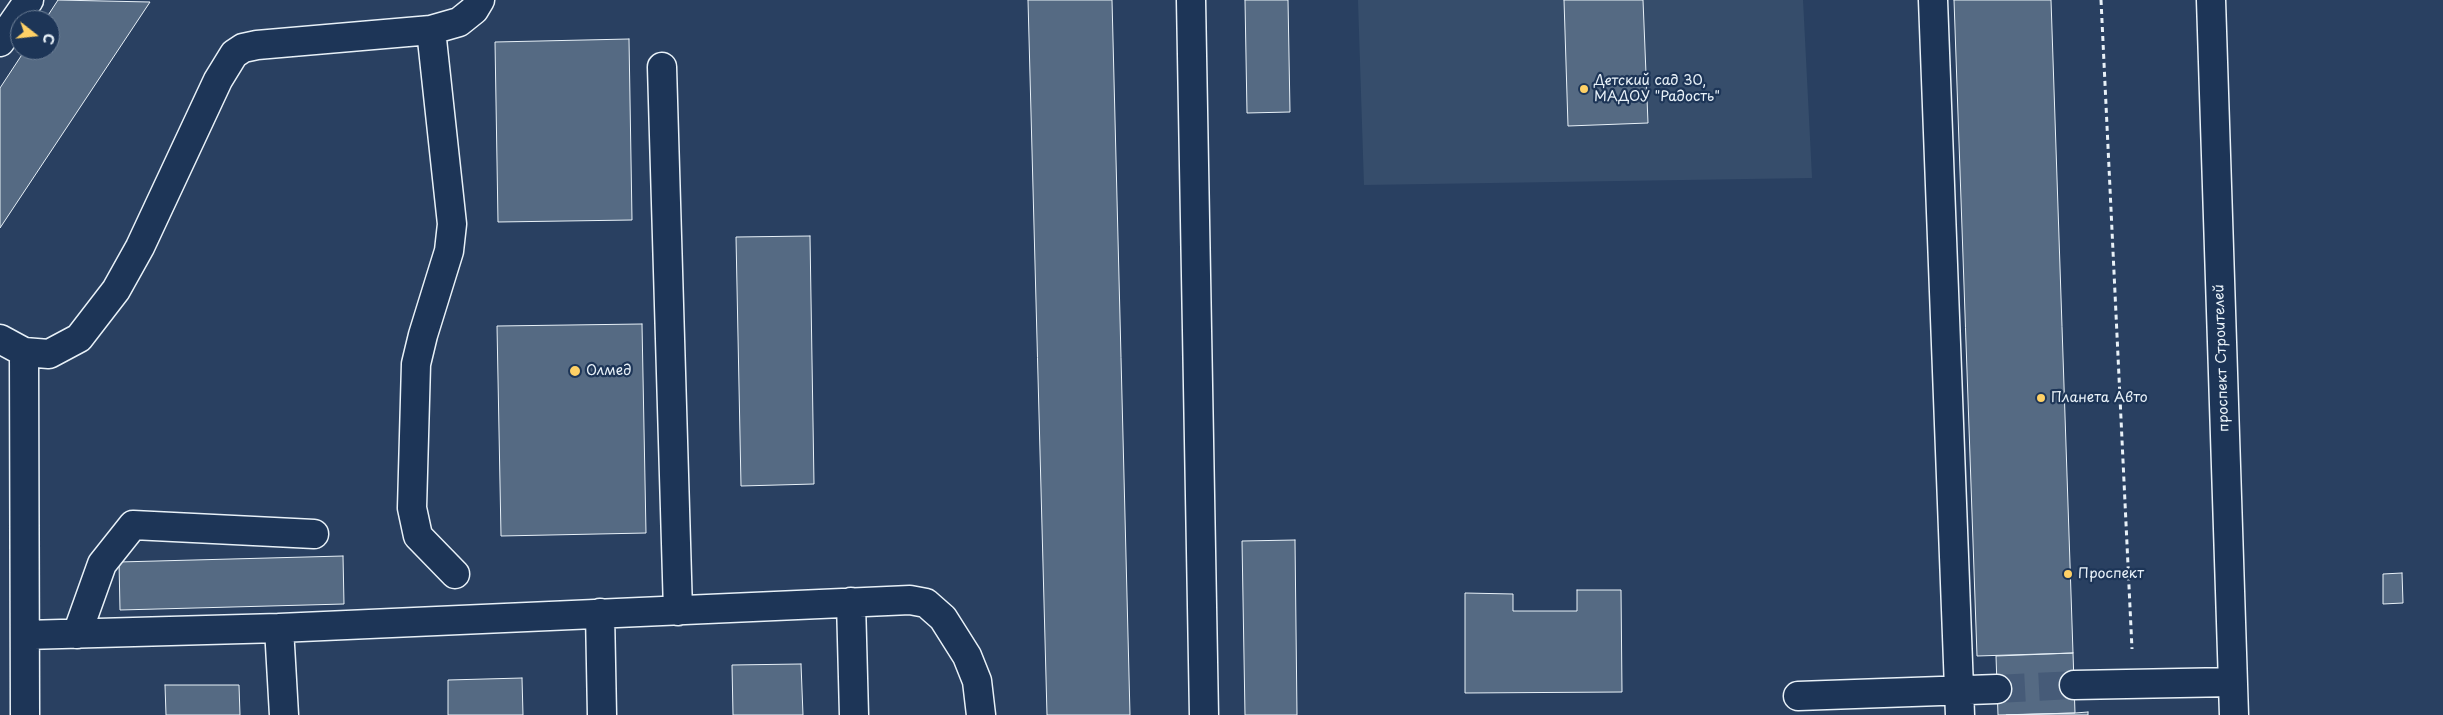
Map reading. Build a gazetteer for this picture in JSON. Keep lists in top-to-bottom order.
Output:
{
  "streets": {
    "street": ["проспект Строителей"]
  },
  "places": [
    "Детский сад 30, МАДОУ \"Радость\"",
    "Олмед",
    "Планета Авто",
    "Проспект"
  ],
  "north": "right"
}
